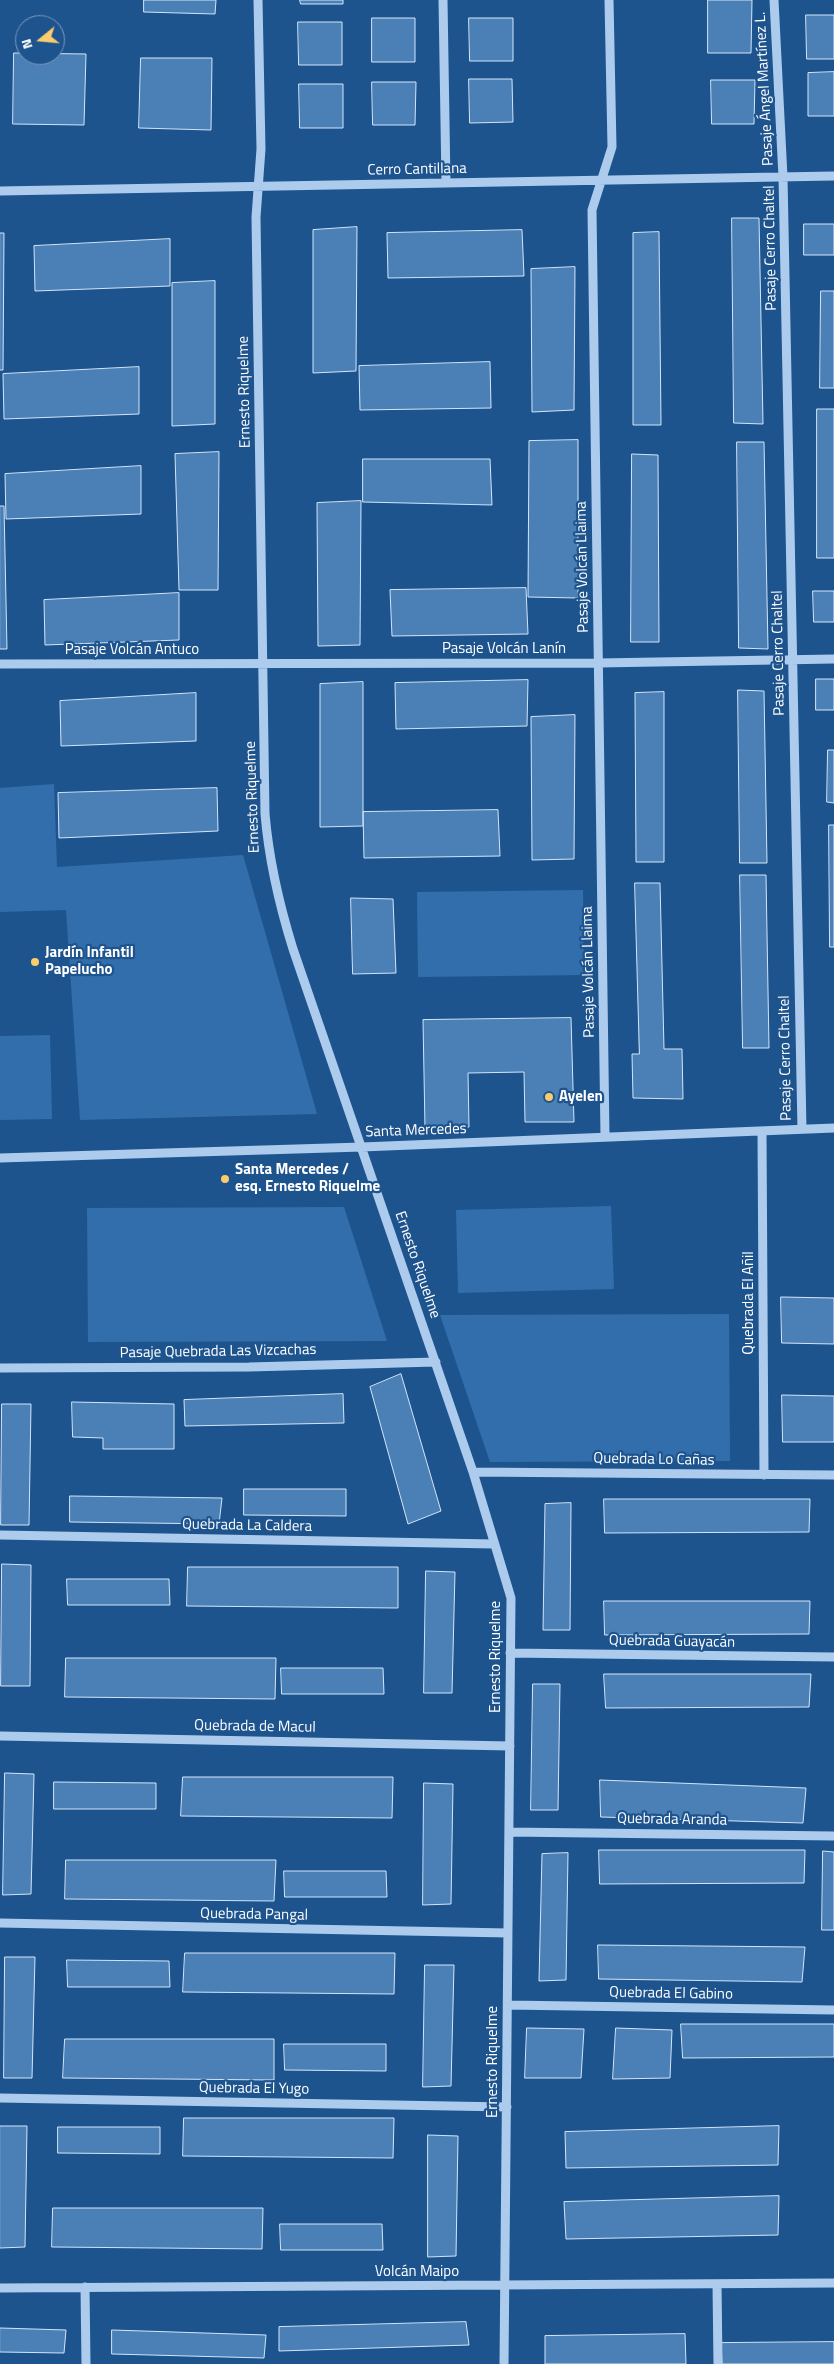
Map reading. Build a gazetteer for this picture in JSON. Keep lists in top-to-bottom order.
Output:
{
  "streets": {
    "street": [
      "Pasaje Ángel Martínez L.",
      "Cerro Cantillana",
      "Pasaje Cerro Chaltel",
      "Ernesto Riquelme",
      "Pasaje Volcán Llaima",
      "Pasaje Volcán Lanín",
      "Pasaje Volcán Antuco",
      "Santa Mercedes",
      "Quebrada El Añil",
      "Pasaje Quebrada Las Vizcachas",
      "Quebrada Lo Cañas",
      "Quebrada La Caldera",
      "Quebrada Guayacán",
      "Quebrada de Macul",
      "Quebrada Aranda",
      "Quebrada Pangal",
      "Quebrada El Gabino",
      "Quebrada El Yugo",
      "Volcán Maipo"
    ]
  },
  "crossings": [
    ["Pasaje Ángel Martínez L.", "Cerro Cantillana"],
    ["Pasaje Ángel Martínez L.", "Pasaje Cerro Chaltel"],
    ["Cerro Cantillana", "Pasaje Cerro Chaltel"],
    ["Cerro Cantillana", "Ernesto Riquelme"],
    ["Cerro Cantillana", "Pasaje Volcán Llaima"],
    ["Pasaje Cerro Chaltel", "Pasaje Volcán Lanín"],
    ["Pasaje Cerro Chaltel", "Santa Mercedes"],
    ["Ernesto Riquelme", "Pasaje Volcán Lanín"],
    ["Ernesto Riquelme", "Pasaje Volcán Antuco"],
    ["Ernesto Riquelme", "Santa Mercedes"],
    ["Ernesto Riquelme", "Pasaje Quebrada Las Vizcachas"],
    ["Ernesto Riquelme", "Quebrada Lo Cañas"],
    ["Ernesto Riquelme", "Quebrada La Caldera"],
    ["Ernesto Riquelme", "Quebrada Guayacán"],
    ["Ernesto Riquelme", "Quebrada de Macul"],
    ["Ernesto Riquelme", "Quebrada Aranda"],
    ["Ernesto Riquelme", "Quebrada Pangal"],
    ["Ernesto Riquelme", "Quebrada El Gabino"],
    ["Ernesto Riquelme", "Quebrada El Yugo"],
    ["Ernesto Riquelme", "Volcán Maipo"],
    ["Pasaje Volcán Llaima", "Pasaje Volcán Lanín"],
    ["Pasaje Volcán Llaima", "Santa Mercedes"],
    ["Pasaje Volcán Lanín", "Pasaje Volcán Antuco"],
    ["Santa Mercedes", "Quebrada El Añil"],
    ["Quebrada El Añil", "Quebrada Lo Cañas"]
  ],
  "places": ["Jardín Infantil Papelucho", "Ayelen", "Santa Mercedes / esq. Ernesto Riquelme"],
  "north": "left"
}
